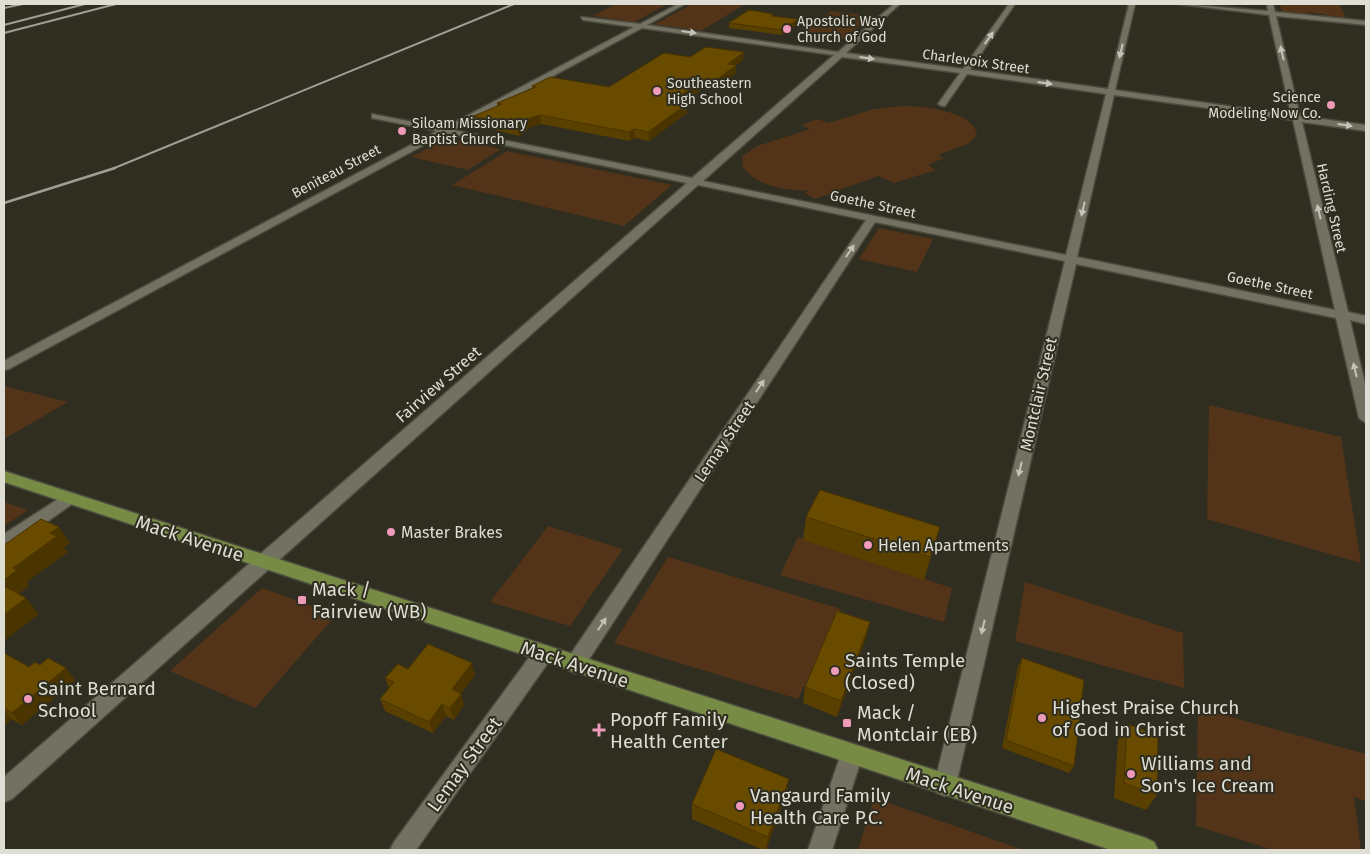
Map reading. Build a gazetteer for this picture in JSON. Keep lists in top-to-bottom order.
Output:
{
  "streets": {
    "main road": ["Mack Avenue"],
    "street": [
      "Charlevoix Street",
      "Beniteau Street",
      "Goethe Street",
      "Harding Street",
      "Fairview Street",
      "Montclair Street",
      "Lemay Street"
    ]
  },
  "crossings": [
    ["Charlevoix Street", "Beniteau Street"],
    ["Charlevoix Street", "Harding Street"],
    ["Charlevoix Street", "Fairview Street"],
    ["Charlevoix Street", "Montclair Street"],
    ["Beniteau Street", "Goethe Street"],
    ["Goethe Street", "Harding Street"],
    ["Goethe Street", "Fairview Street"],
    ["Goethe Street", "Montclair Street"],
    ["Goethe Street", "Lemay Street"],
    ["Fairview Street", "Mack Avenue"],
    ["Montclair Street", "Mack Avenue"],
    ["Lemay Street", "Mack Avenue"]
  ],
  "one_way": [
    "Charlevoix Street",
    "Harding Street",
    "Montclair Street",
    "Lemay Street"
  ],
  "places": {
    "other": [
      "Apostolic Way Church of God",
      "Southeastern High School",
      "Science Modeling Now Co.",
      "Siloam Missionary Baptist Church",
      "Master Brakes",
      "Helen Apartments",
      "Saints Temple (Closed)",
      "Saint Bernard School",
      "Highest Praise Church of God in Christ",
      "Williams and Son's Ice Cream",
      "Vangaurd Family Health Care P.C."
    ],
    "transit": ["Mack / Fairview (WB)", "Mack / Montclair (EB)"],
    "health": ["Popoff Family Health Center"]
  }
}
